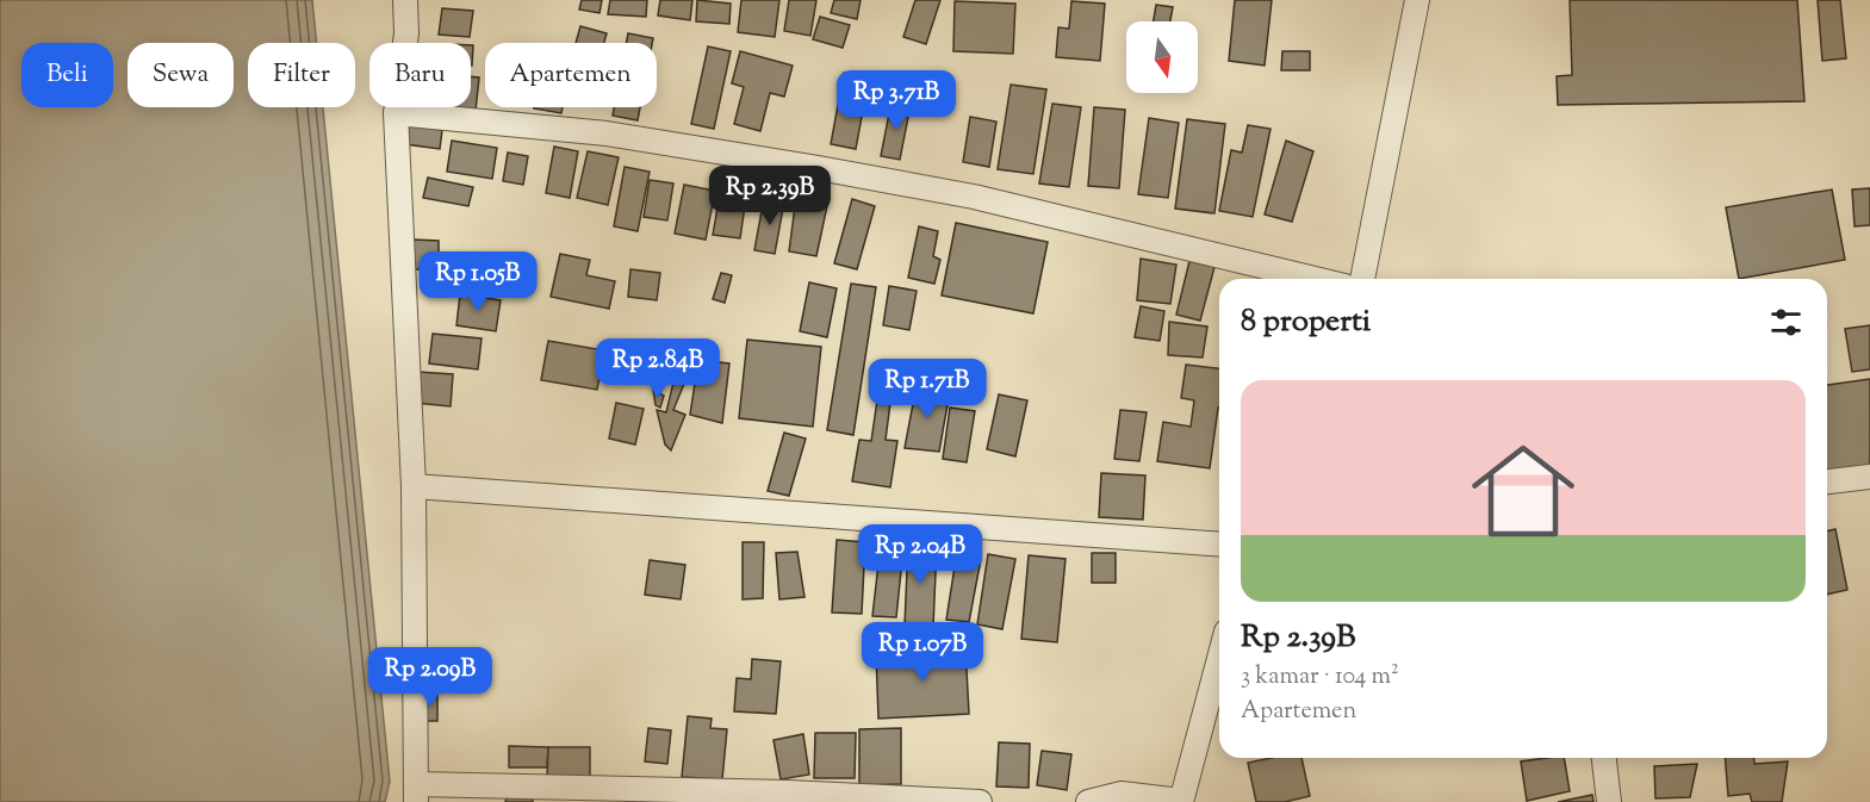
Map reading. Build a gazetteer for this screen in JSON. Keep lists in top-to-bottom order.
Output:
{
  "north": "bottom",
  "page": {
    "chip": [
      "Beli",
      "Sewa",
      "Filter",
      "Baru",
      "Apartemen"
    ],
    "price": [
      "Rp 3.71B",
      "Rp 2.39B",
      "Rp 1.05B",
      "Rp 2.84B",
      "Rp 1.71B",
      "Rp 2.04B",
      "Rp 1.07B",
      "Rp 2.09B"
    ],
    "heading": "8 properti",
    "list": [
      {
        "name": "Rp 2.39B",
        "note": "3 kamar · 104 m² · Apartemen"
      }
    ]
  }
}
